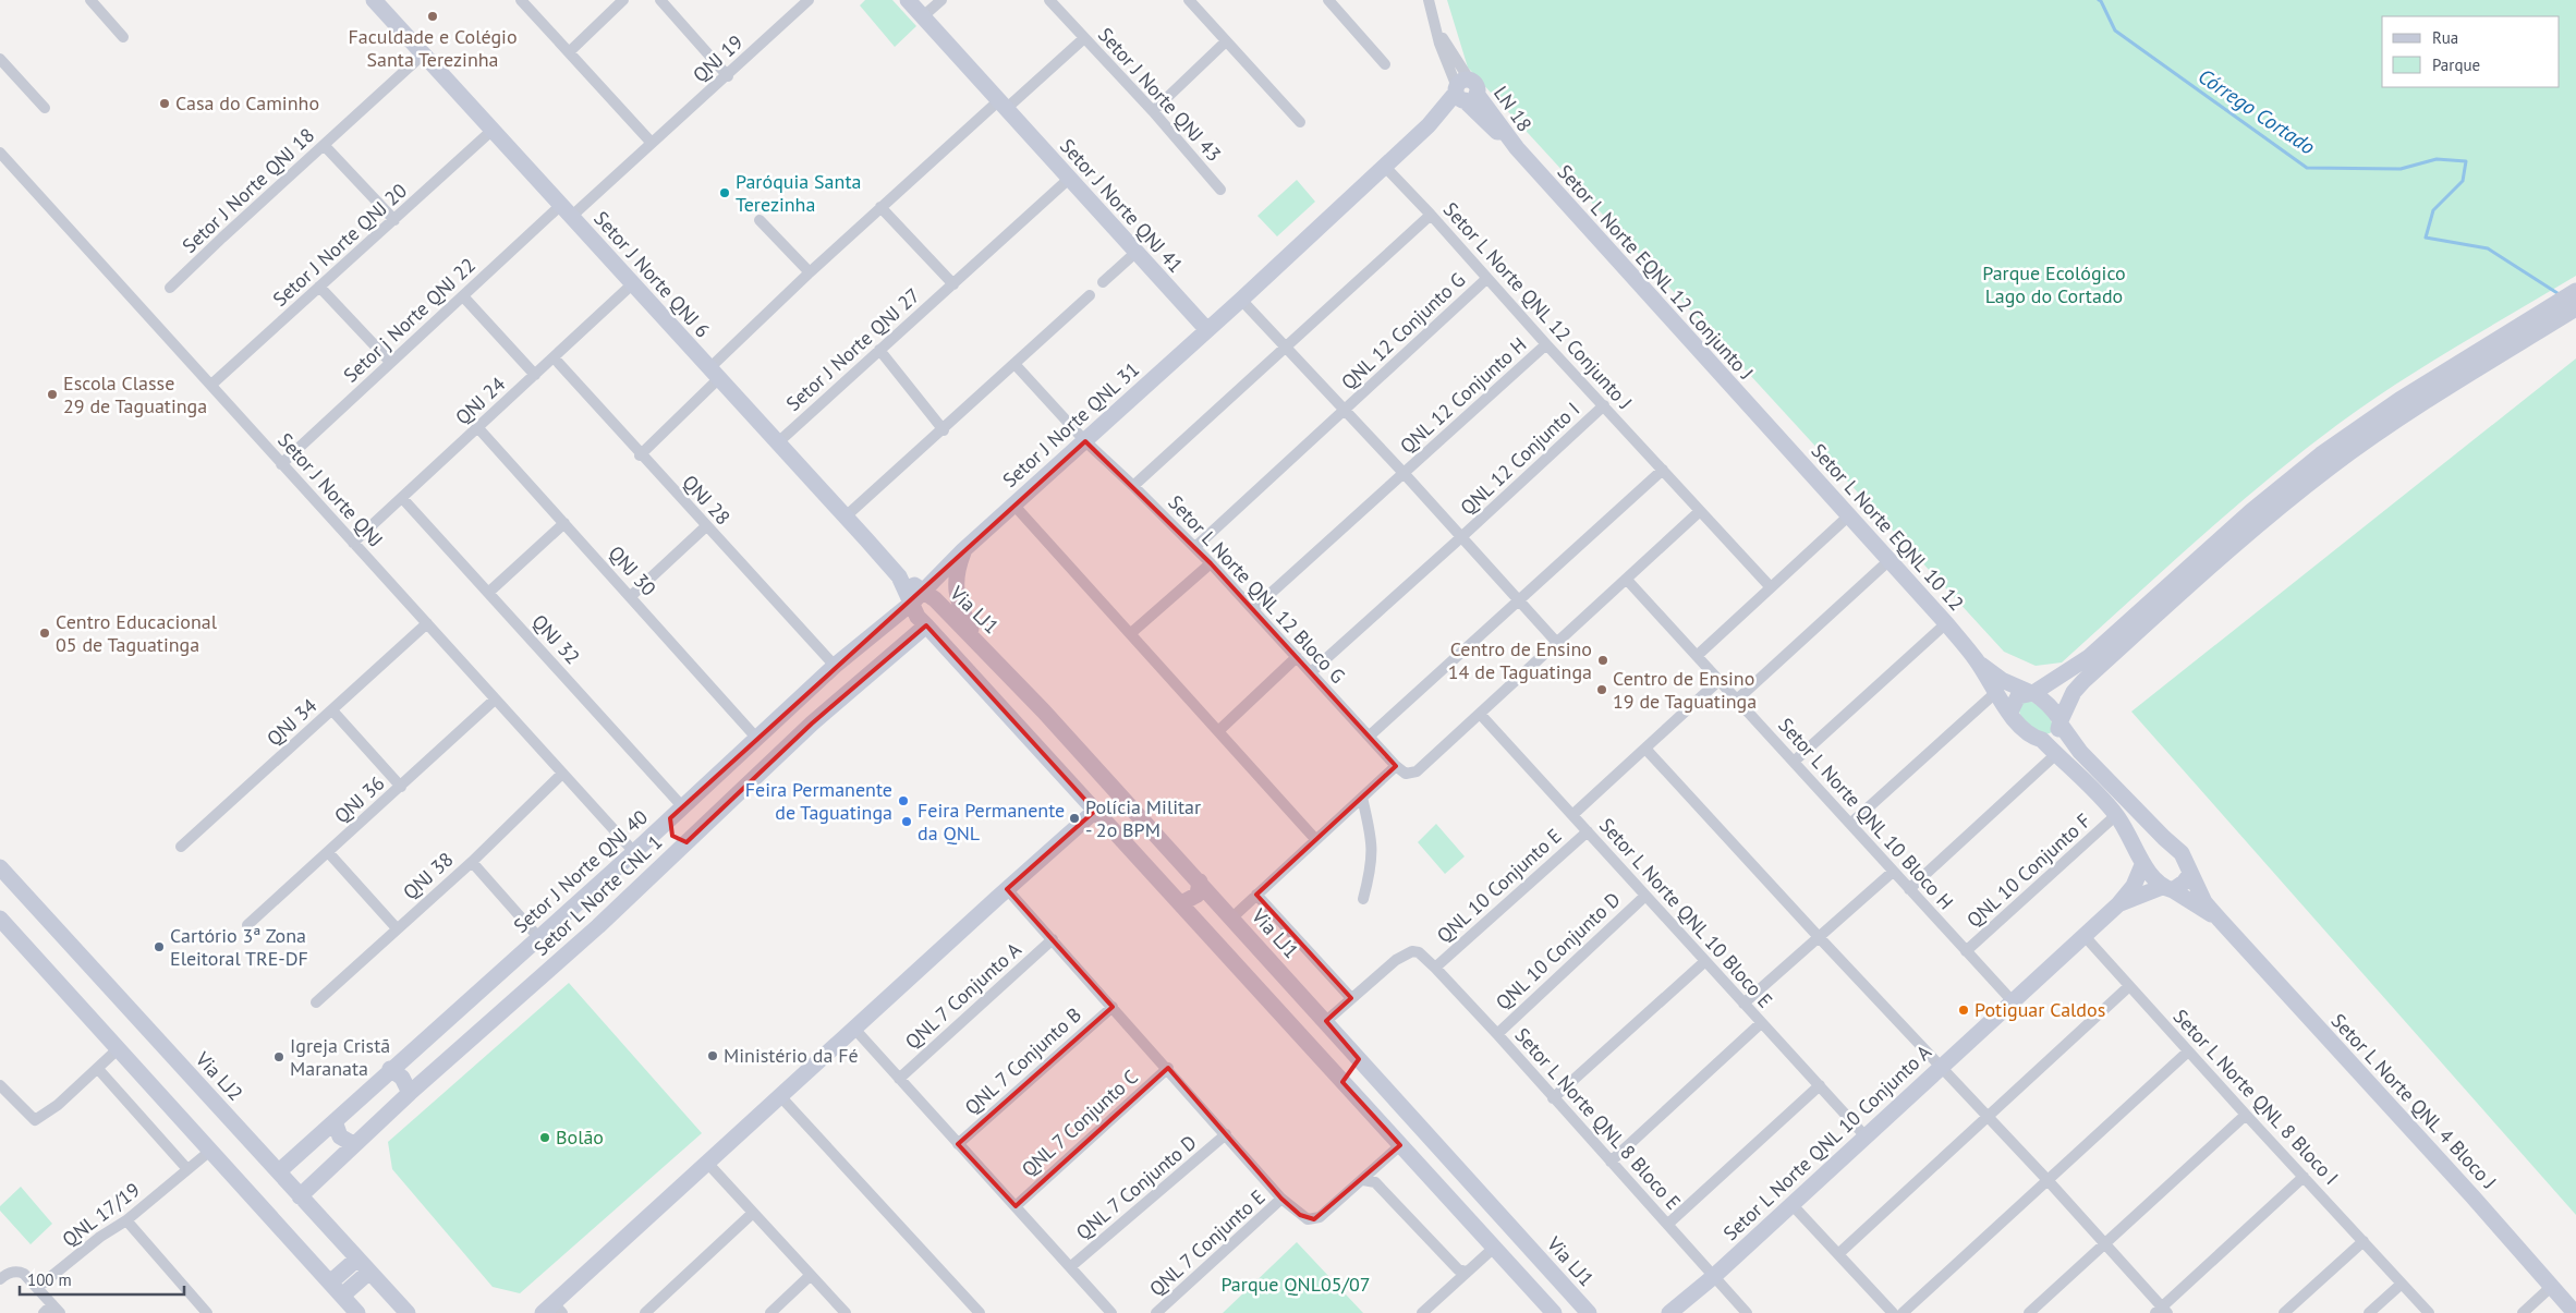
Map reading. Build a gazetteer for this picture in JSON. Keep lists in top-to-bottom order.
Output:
{
  "streets": {
    "main road": [
      "LN 18",
      "Setor J Norte QNJ 41",
      "Setor L Norte EQNL 12 Conjunto J",
      "Setor J Norte QNJ 6",
      "Setor J Norte QNL 31",
      "Setor L Norte EQNL 10 12",
      "Via LJ1",
      "Setor J Norte QNJ 40",
      "Setor L Norte CNL 1",
      "Via LJ2",
      "Setor L Norte QNL 4 Bloco J",
      "Setor L Norte QNL 10 Conjunto A"
    ],
    "street": [
      "QNJ 19",
      "Setor J Norte QNJ 43",
      "Setor J Norte QNJ 18",
      "Setor J Norte QNJ 20",
      "Setor L Norte QNL 12 Conjunto J",
      "Setor j Norte QNJ 22",
      "QNL 12 Conjunto G",
      "Setor J Norte QNJ 27",
      "QNL 12 Conjunto H",
      "QNJ 24",
      "QNL 12 Conjunto I",
      "Setor J Norte QNJ",
      "QNJ 28",
      "QNJ 30",
      "Setor L Norte QNL 12 Bloco G",
      "QNJ 32",
      "QNJ 34",
      "QNJ 36",
      "Setor L Norte QNL 10 Bloco H",
      "QNL 10 Conjunto F",
      "QNJ 38",
      "QNL 10 Conjunto E",
      "Setor L Norte QNL 10 Bloco E",
      "QNL 10 Conjunto D",
      "QNL 7 Conjunto A",
      "QNL 7 Conjunto B",
      "Setor L Norte QNL 8 Bloco I",
      "Setor L Norte QNL 8 Bloco E",
      "QNL 7 Conjunto C",
      "QNL 7 Conjunto D",
      "QNL 17/19",
      "QNL 7 Conjunto E"
    ]
  },
  "crossings": [
    ["QNJ 19", "Setor J Norte QNJ 6"],
    ["QNJ 19", "Setor j Norte QNJ 22"],
    ["LN 18", "Setor L Norte EQNL 12 Conjunto J"],
    ["LN 18", "Setor J Norte QNL 31"],
    ["Setor J Norte QNJ 18", "Setor J Norte QNJ 6"],
    ["Setor J Norte QNJ 41", "Setor J Norte QNJ 27"],
    ["Setor J Norte QNJ 41", "Setor J Norte QNL 31"],
    ["Setor J Norte QNJ 20", "Setor J Norte QNJ 6"],
    ["Setor J Norte QNJ 20", "Setor J Norte QNJ"],
    ["Setor L Norte EQNL 12 Conjunto J", "Setor L Norte EQNL 10 12"],
    ["Setor J Norte QNJ 6", "Setor j Norte QNJ 22"],
    ["Setor J Norte QNJ 6", "Setor J Norte QNJ 27"],
    ["Setor J Norte QNJ 6", "QNJ 24"],
    ["Setor J Norte QNJ 6", "Via LJ1"],
    ["Setor L Norte QNL 12 Conjunto J", "QNL 12 Conjunto G"],
    ["Setor L Norte QNL 12 Conjunto J", "QNL 12 Conjunto H"],
    ["Setor L Norte QNL 12 Conjunto J", "Setor J Norte QNL 31"],
    ["Setor L Norte QNL 12 Conjunto J", "QNL 12 Conjunto I"],
    ["Setor j Norte QNJ 22", "Setor J Norte QNJ"],
    ["QNL 12 Conjunto G", "Setor L Norte QNL 12 Bloco G"],
    ["QNL 12 Conjunto H", "Setor L Norte QNL 12 Bloco G"],
    ["QNJ 24", "Setor J Norte QNJ"],
    ["QNJ 24", "QNJ 28"],
    ["QNJ 24", "QNJ 30"],
    ["QNJ 24", "QNJ 32"],
    ["Setor J Norte QNL 31", "Setor L Norte QNL 12 Bloco G"],
    ["Setor J Norte QNL 31", "Via LJ1"],
    ["Setor J Norte QNL 31", "Setor J Norte QNJ 40"],
    ["QNL 12 Conjunto I", "Setor L Norte QNL 12 Bloco G"],
    ["Setor J Norte QNJ", "QNJ 34"],
    ["Setor J Norte QNJ", "QNJ 36"],
    ["Setor J Norte QNJ", "Setor J Norte QNJ 40"],
    ["Setor J Norte QNJ", "QNJ 38"],
    ["QNJ 28", "Setor J Norte QNJ 40"],
    ["QNJ 30", "Setor J Norte QNJ 40"],
    ["Via LJ1", "Setor J Norte QNJ 40"],
    ["QNJ 32", "Setor J Norte QNJ 40"],
    ["Setor L Norte QNL 10 Bloco H", "QNL 10 Conjunto F"],
    ["Setor L Norte QNL 10 Bloco H", "Setor L Norte QNL 10 Conjunto A"],
    ["Setor J Norte QNJ 40", "Via LJ2"],
    ["QNL 10 Conjunto E", "Setor L Norte QNL 10 Bloco E"],
    ["QNL 10 Conjunto E", "Setor L Norte QNL 8 Bloco E"],
    ["Setor L Norte CNL 1", "Via LJ2"],
    ["Setor L Norte QNL 10 Bloco E", "QNL 10 Conjunto D"],
    ["Setor L Norte QNL 10 Bloco E", "Setor L Norte QNL 10 Conjunto A"],
    ["QNL 10 Conjunto D", "Setor L Norte QNL 8 Bloco E"],
    ["Setor L Norte QNL 8 Bloco I", "Setor L Norte QNL 10 Conjunto A"],
    ["Setor L Norte QNL 8 Bloco E", "Setor L Norte QNL 10 Conjunto A"]
  ],
  "water": ["Córrego Cortado"],
  "parks": ["Parque Ecológico Lago do Cortado", "Parque QNL05/07"],
  "places": [
    "Faculdade e Colégio Santa Terezinha",
    "Casa do Caminho",
    "Paróquia Santa Terezinha",
    "Escola Classe 29 de Taguatinga",
    "Centro Educacional 05 de Taguatinga",
    "Centro de Ensino 14 de Taguatinga",
    "Centro de Ensino 19 de Taguatinga",
    "Feira Permanente de Taguatinga",
    "Polícia Militar - 2o BPM",
    "Feira Permanente da QNL",
    "Cartório 3ª Zona Eleitoral TRE-DF",
    "Potiguar Caldos",
    "Ministério da Fé",
    "Igreja Cristã Maranata",
    "Bolão"
  ],
  "legend": ["Rua", "Parque"],
  "scale_bar": "100 m"
}
